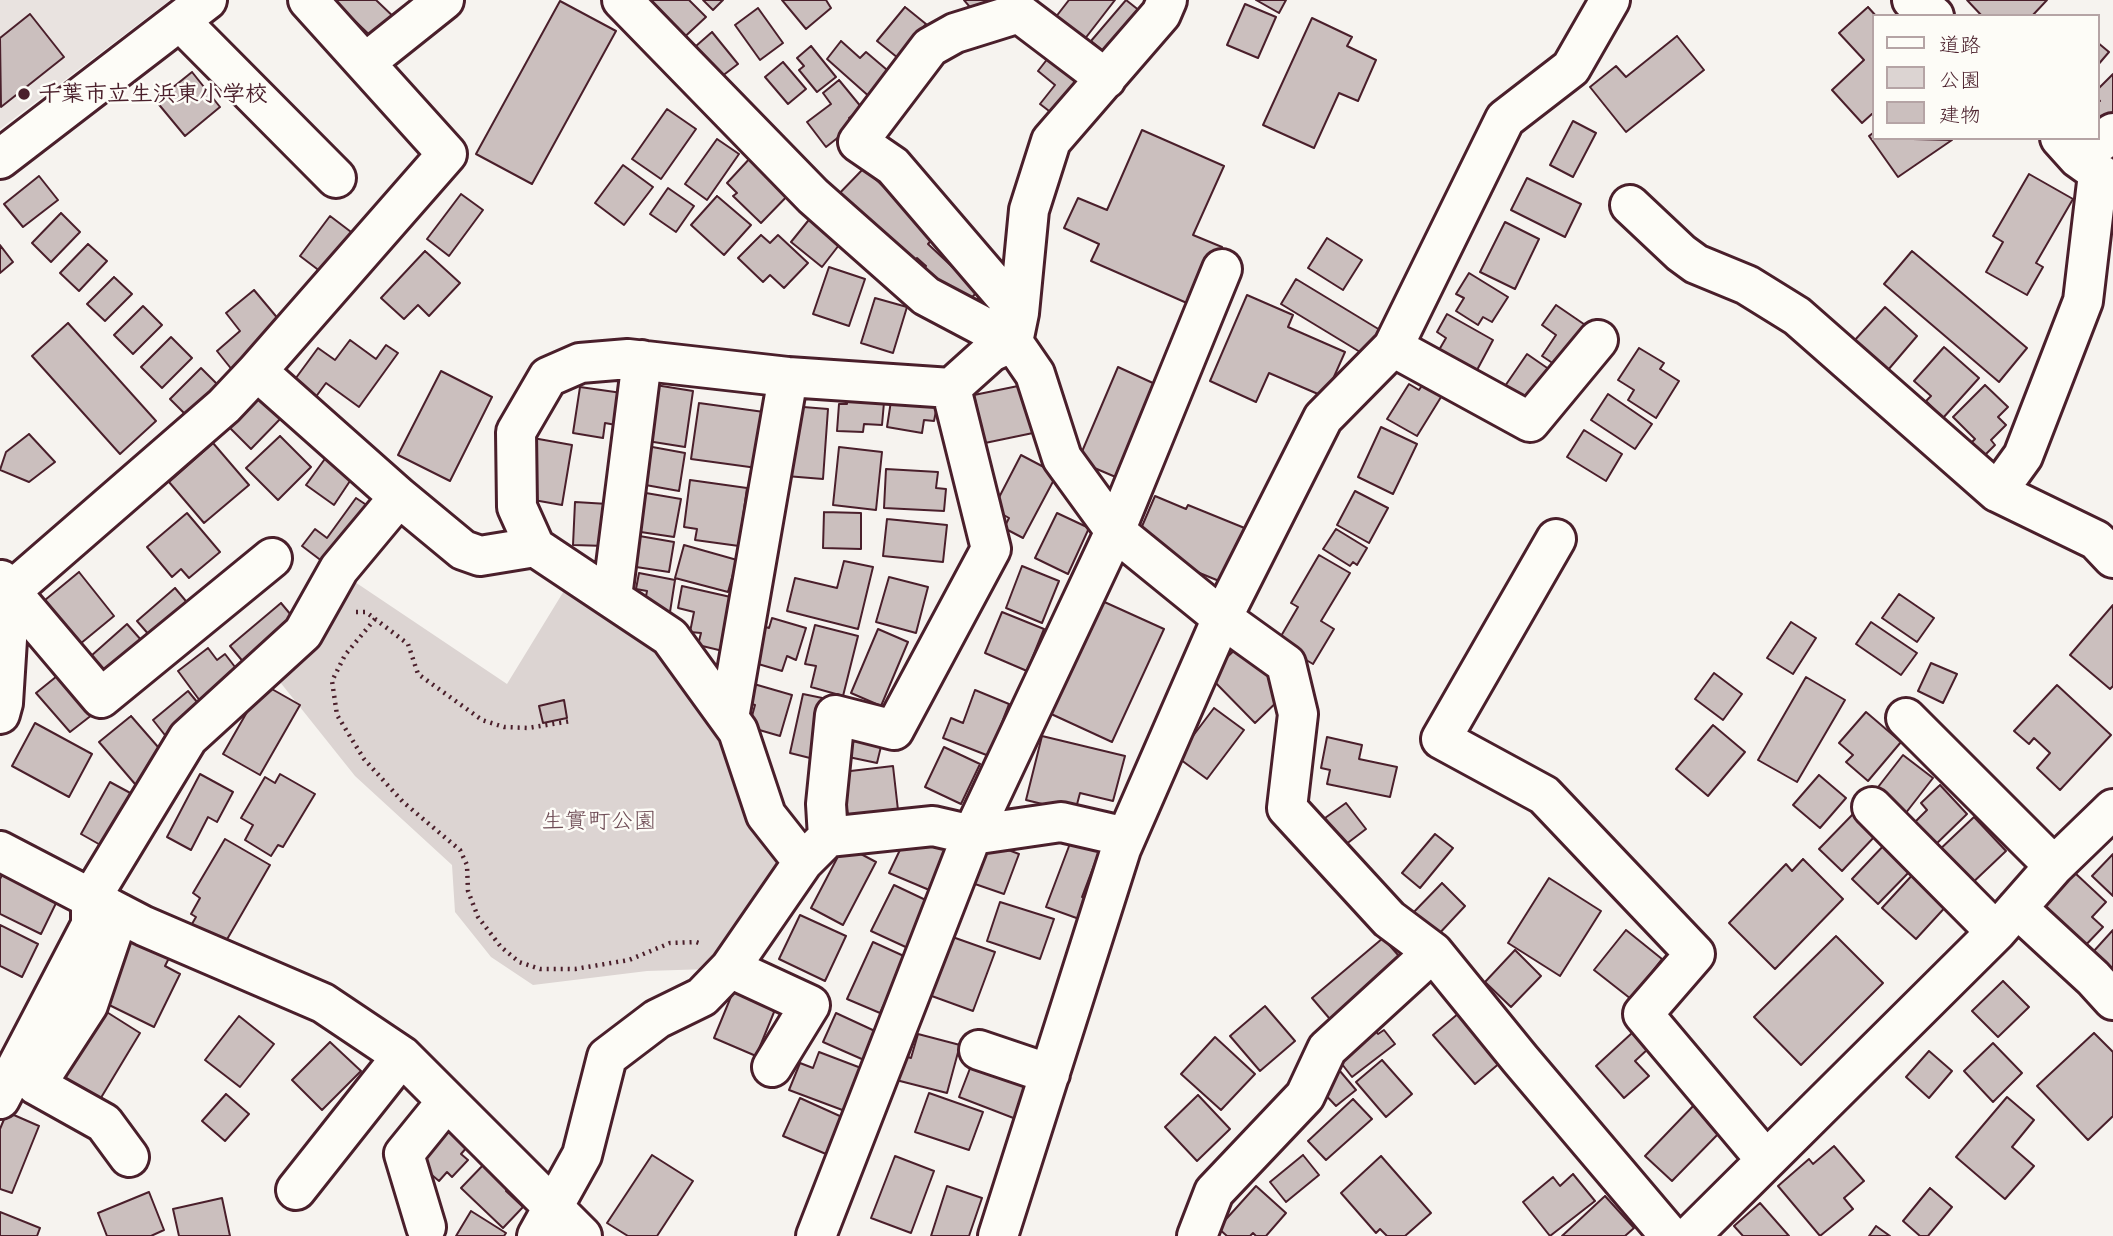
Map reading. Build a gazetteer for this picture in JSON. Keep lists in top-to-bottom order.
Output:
{
  "parks": ["生實町公園"],
  "places": ["千葉市立生浜東小学校"],
  "legend": ["道路", "公園", "建物"]
}
